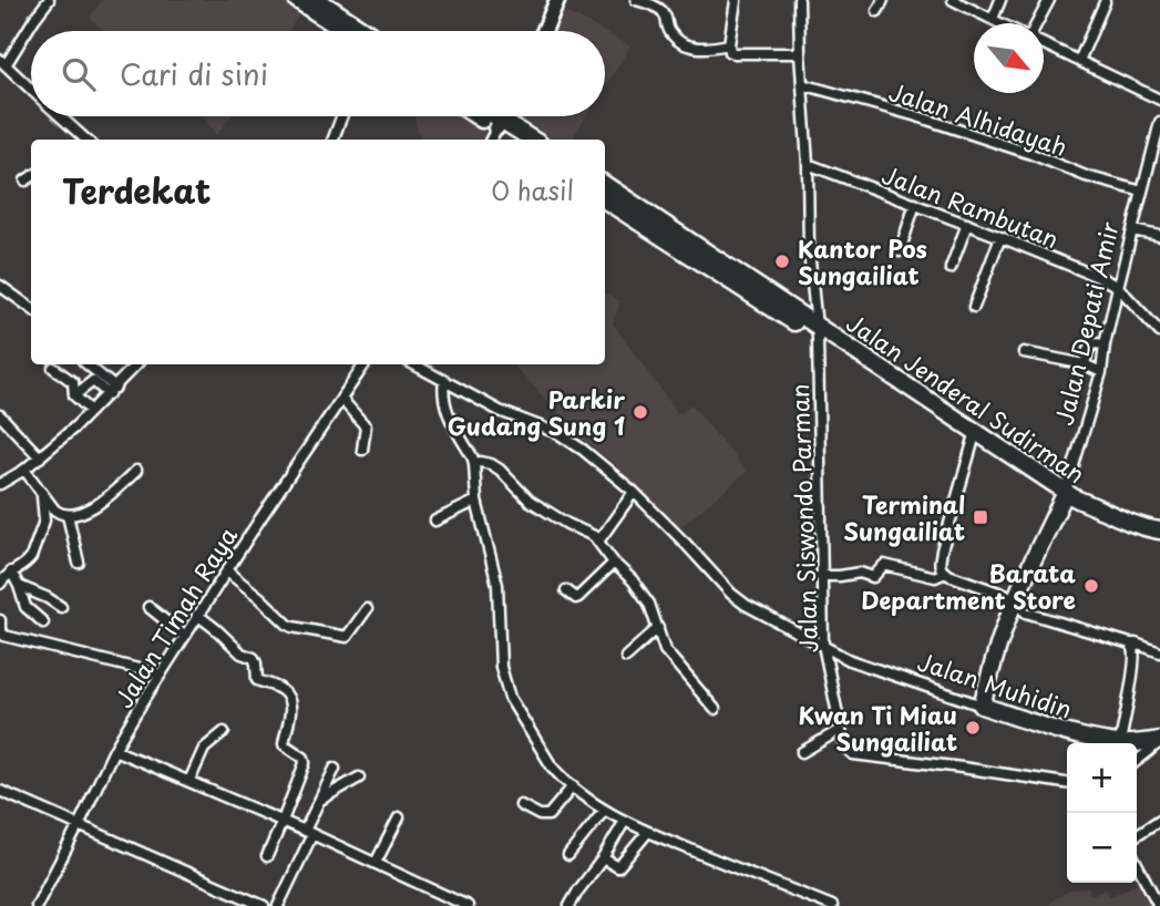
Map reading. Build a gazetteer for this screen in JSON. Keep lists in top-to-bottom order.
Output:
{
  "streets": {
    "highway": ["Jalan Depati Amir", "Jalan Jenderal Sudirman", "Jalan Muhidin"],
    "street": [
      "Jalan Alhidayah",
      "Jalan Rambutan",
      "Jalan Siswondo Parman",
      "Jalan Timah Raya"
    ]
  },
  "crossings": [
    ["Jalan Alhidayah", "Jalan Depati Amir"],
    ["Jalan Alhidayah", "Jalan Siswondo Parman"],
    ["Jalan Rambutan", "Jalan Depati Amir"],
    ["Jalan Rambutan", "Jalan Siswondo Parman"],
    ["Jalan Depati Amir", "Jalan Jenderal Sudirman"],
    ["Jalan Depati Amir", "Jalan Muhidin"],
    ["Jalan Jenderal Sudirman", "Jalan Siswondo Parman"],
    ["Jalan Siswondo Parman", "Jalan Muhidin"]
  ],
  "places": {
    "other": [
      "Kantor Pos Sungailiat",
      "Parkir Gudang Sung 1",
      "Barata Department Store",
      "Kwan Ti Miau Sungailiat"
    ],
    "transit": ["Terminal Sungailiat"]
  },
  "north": "bottom right",
  "page": {
    "search": "Cari di sini",
    "heading": ["Terdekat", "0 hasil"],
    "map_buttons": ["+", "−"]
  }
}
